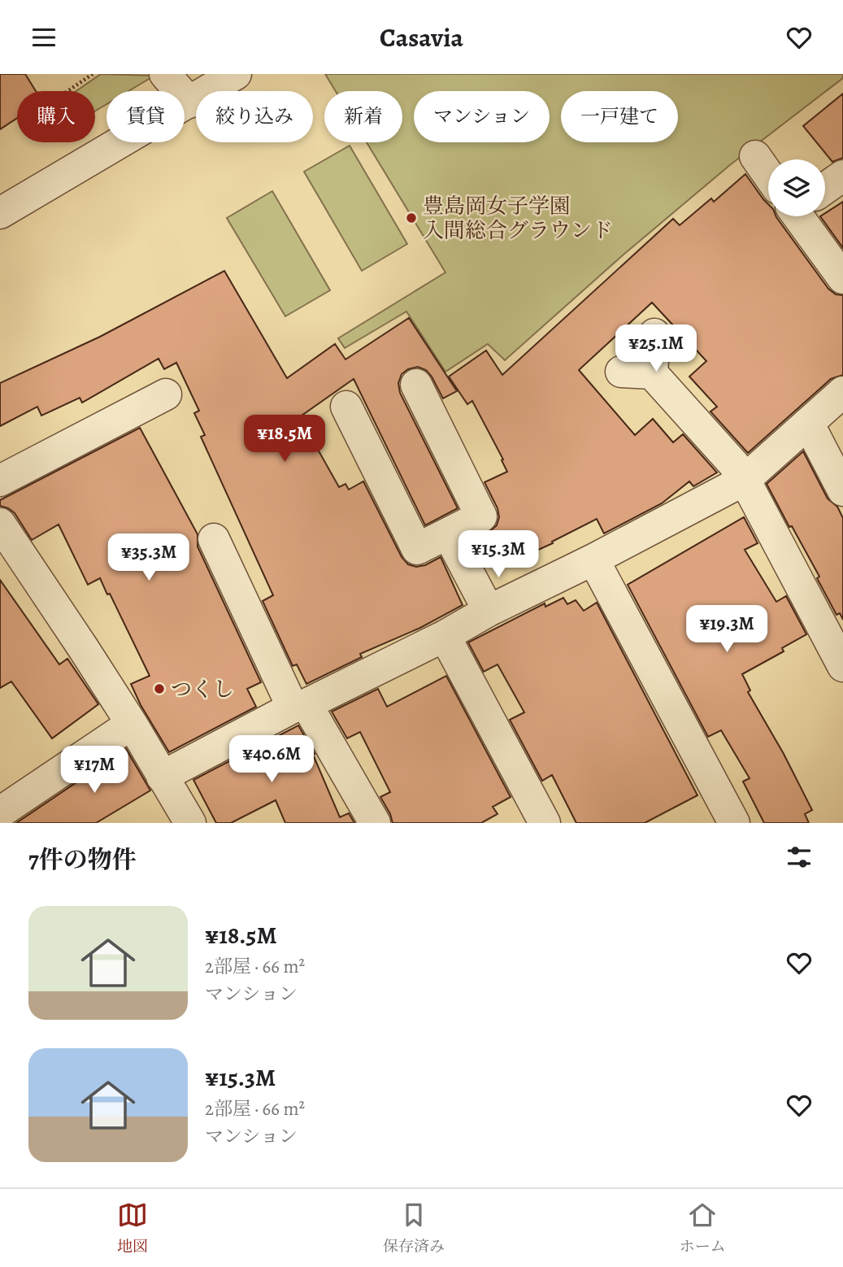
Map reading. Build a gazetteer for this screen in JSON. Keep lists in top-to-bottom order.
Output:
{
  "places": ["豊島岡女子学園 入間総合グラウンド", "つくし"],
  "page": {
    "header": "Casavia",
    "chip": [
      "購入",
      "賃貸",
      "絞り込み",
      "新着",
      "マンション",
      "一戸建て"
    ],
    "price": [
      "¥25.1M",
      "¥18.5M",
      "¥15.3M",
      "¥35.3M",
      "¥19.3M",
      "¥40.6M",
      "¥17M"
    ],
    "heading": "7件の物件",
    "list": [
      {
        "name": "¥18.5M",
        "note": "2部屋 · 66 m² · マンション"
      },
      {
        "name": "¥15.3M",
        "note": "2部屋 · 66 m² · マンション"
      }
    ],
    "tabs": ["地図", "保存済み", "ホーム"]
  }
}
